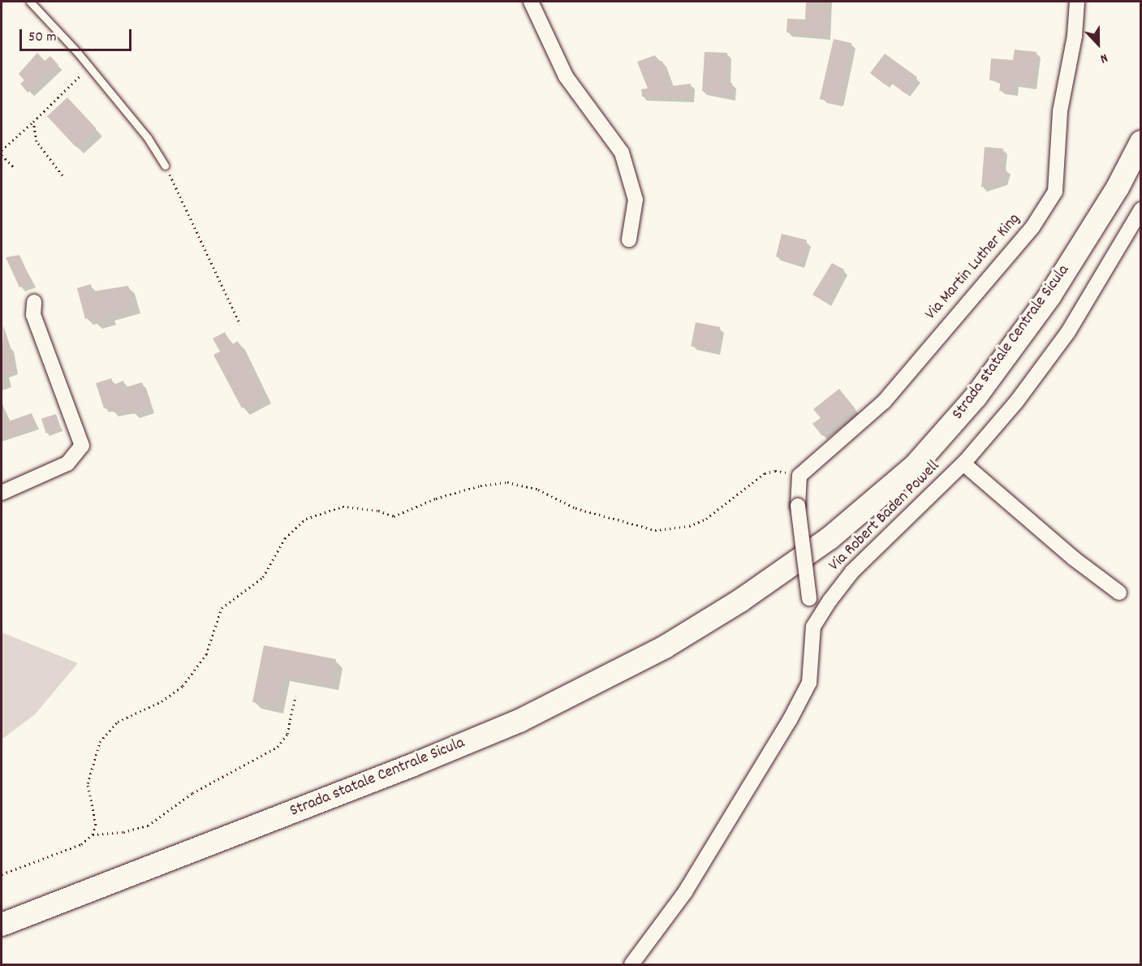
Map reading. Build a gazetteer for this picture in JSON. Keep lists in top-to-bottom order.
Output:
{
  "streets": {
    "main road": ["Strada statale Centrale Sicula"],
    "street": ["Via Martin Luther King", "Via Robert Baden Powell"]
  },
  "scale_bar": "50 m",
  "north": "bottom"
}
